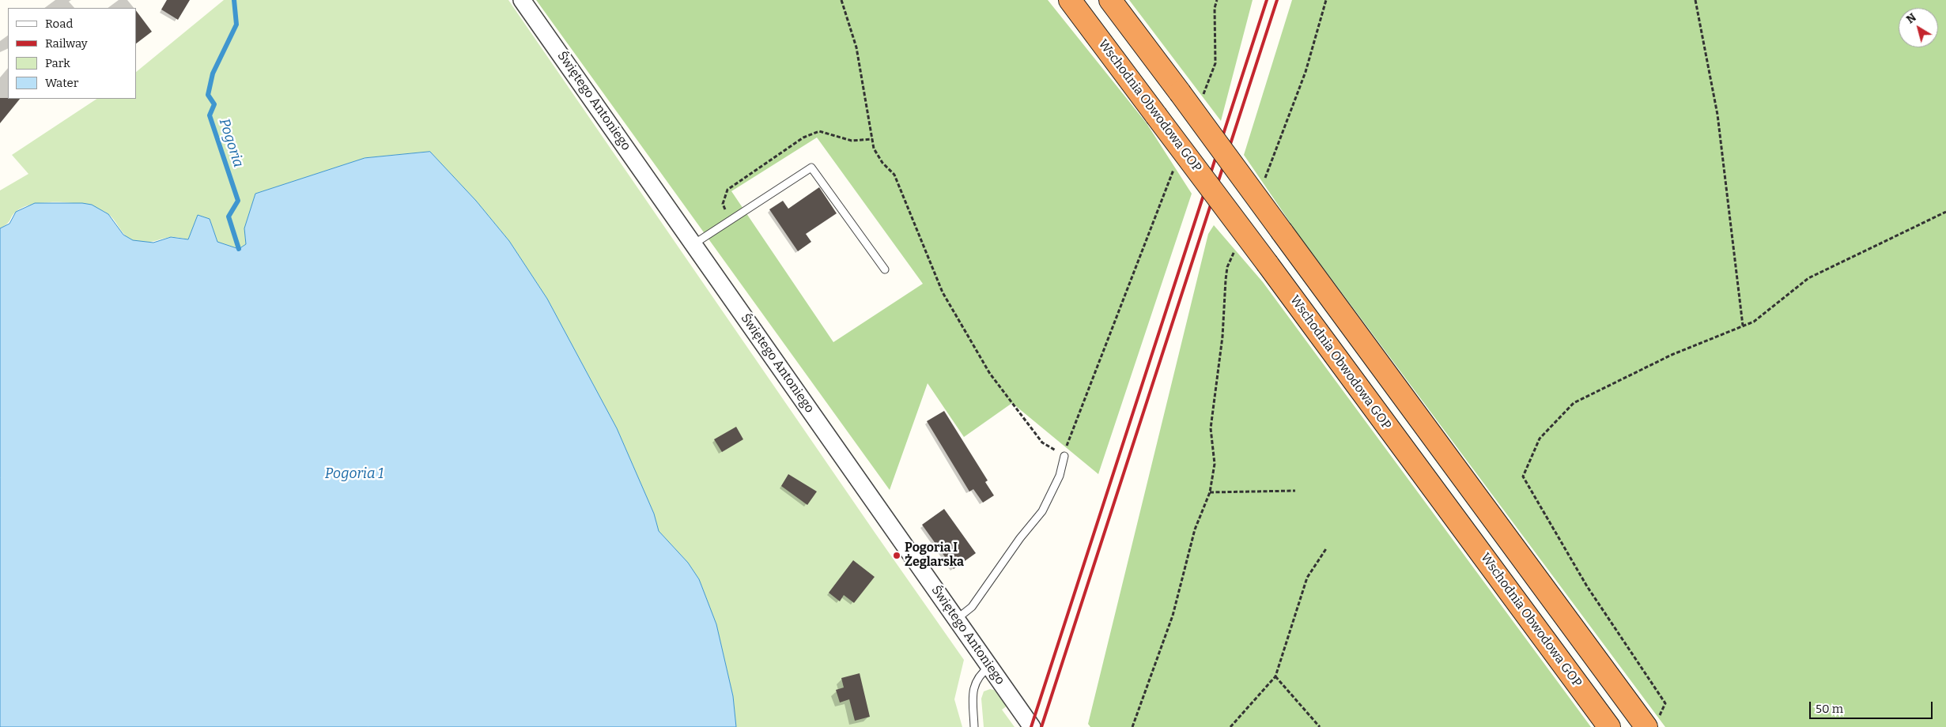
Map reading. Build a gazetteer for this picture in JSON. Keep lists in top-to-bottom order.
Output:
{
  "streets": {
    "highway": ["Wschodnia Obwodowa GOP"],
    "street": ["Świętego Antoniego"]
  },
  "water": ["Pogoria", "Pogoria 1"],
  "places": ["Pogoria I Żeglarska"],
  "legend": [
    "Road",
    "Railway",
    "Park",
    "Water"
  ],
  "scale_bar": "50 m",
  "north": "top left"
}
